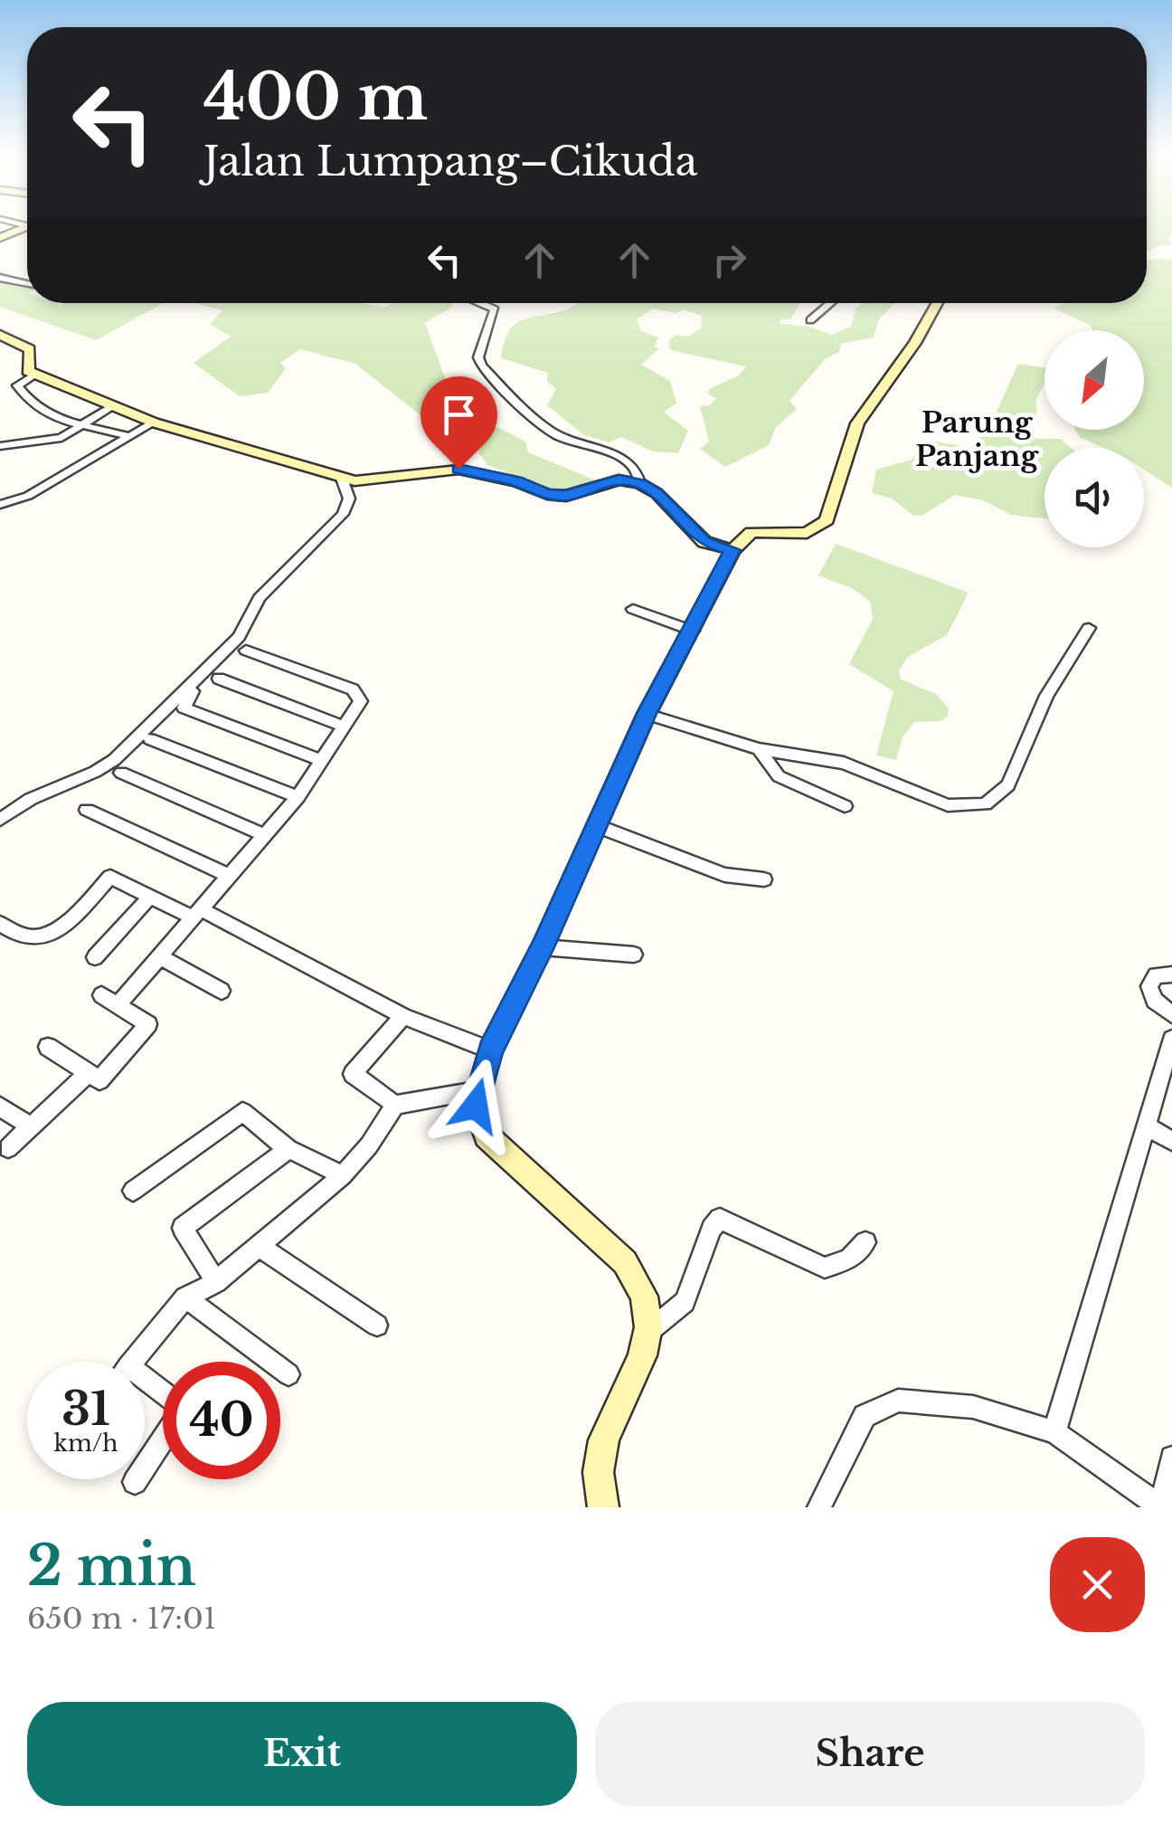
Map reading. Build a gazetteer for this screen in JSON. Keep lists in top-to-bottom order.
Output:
{
  "districts": ["Parung Panjang"],
  "north": "bottom left",
  "page": {
    "turn": ["400 m", "Jalan Lumpang–Cikuda"],
    "speed": "31 km/h",
    "limit": "40",
    "heading": ["2 min", "650 m · 17:01"],
    "buttons": ["Exit", "Share"]
  }
}
